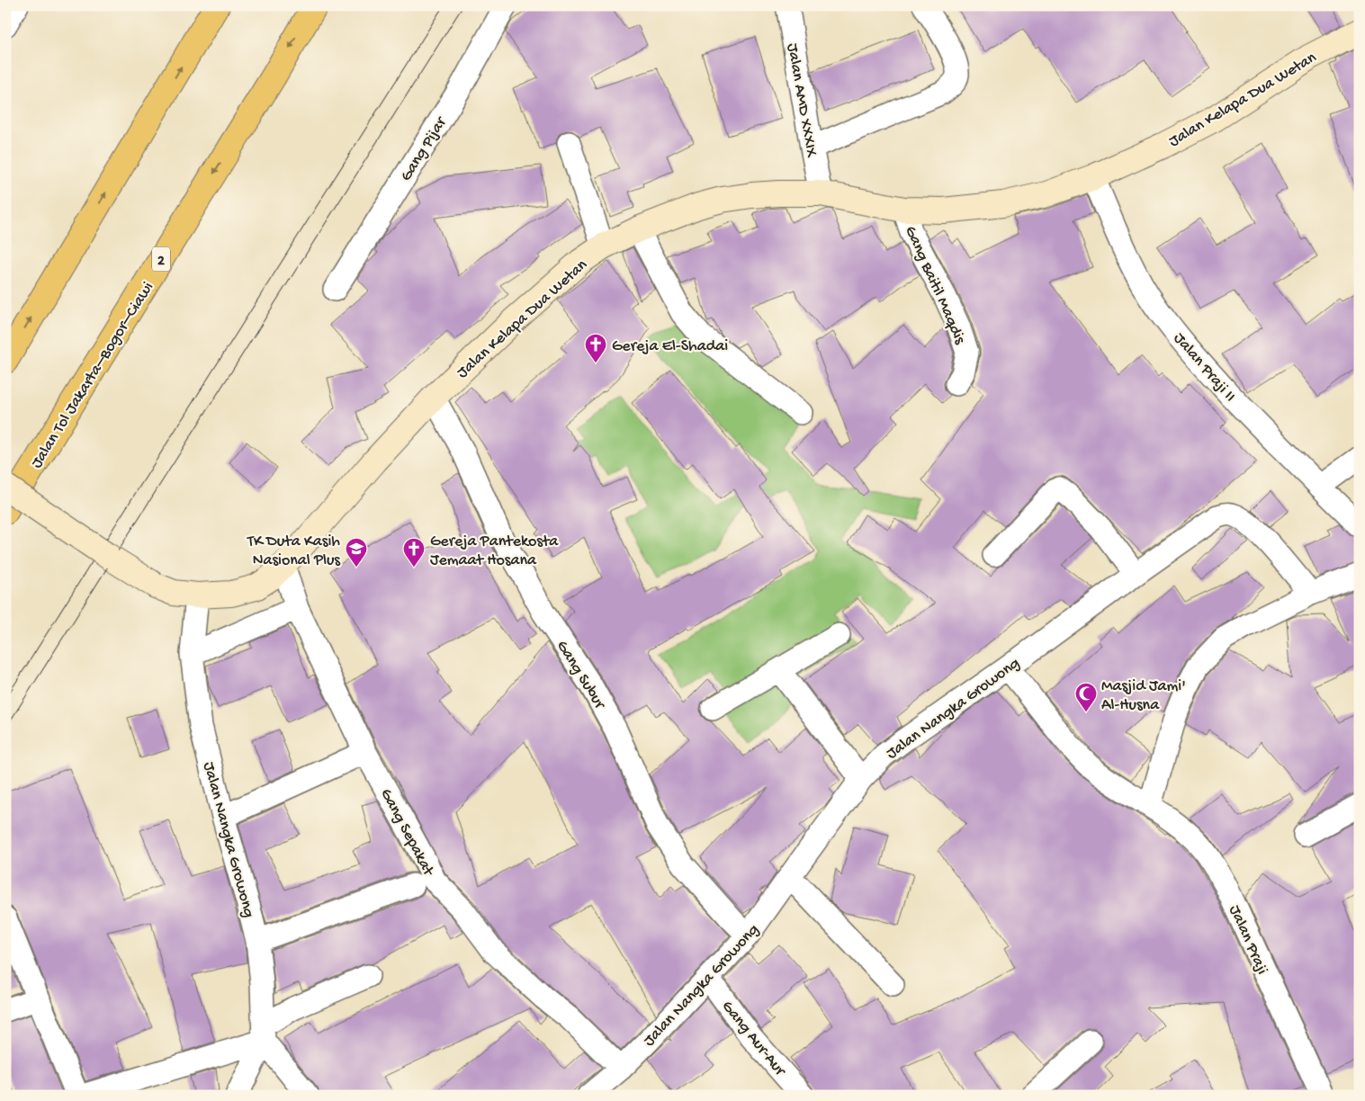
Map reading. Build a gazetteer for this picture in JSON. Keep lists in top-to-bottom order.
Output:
{
  "streets": {
    "highway": ["2", "Jalan Tol Jakarta–Bogor–Ciawi"],
    "street": [
      "Jalan Kelapa Dua Wetan",
      "Jalan AMD XXXIX",
      "Gang Pijar",
      "Gang Baitil Maqdis",
      "Jalan Praji II",
      "Gang Subur",
      "Jalan Nangka Growong",
      "Gang Sepakat",
      "Jalan Praji",
      "Gang Aur-Aur"
    ]
  },
  "crossings": [
    ["Jalan Kelapa Dua Wetan", "Jalan AMD XXXIX"],
    ["Jalan Kelapa Dua Wetan", "Gang Baitil Maqdis"],
    ["Jalan Kelapa Dua Wetan", "Jalan Praji II"],
    ["Jalan Kelapa Dua Wetan", "Gang Subur"],
    ["Jalan Kelapa Dua Wetan", "Jalan Nangka Growong"],
    ["Jalan Kelapa Dua Wetan", "Gang Sepakat"],
    ["Gang Subur", "Jalan Nangka Growong"],
    ["Jalan Nangka Growong", "Gang Sepakat"],
    ["Jalan Nangka Growong", "Jalan Praji"],
    ["Jalan Nangka Growong", "Gang Aur-Aur"]
  ],
  "places": {
    "church": ["Gereja El-Shadai", "Gereja Pantekosta Jemaat Hosana"],
    "school or university": ["TK Duta Kasih Nasional Plus"],
    "mosque": ["Masjid Jami' Al-Husna"]
  }
}
